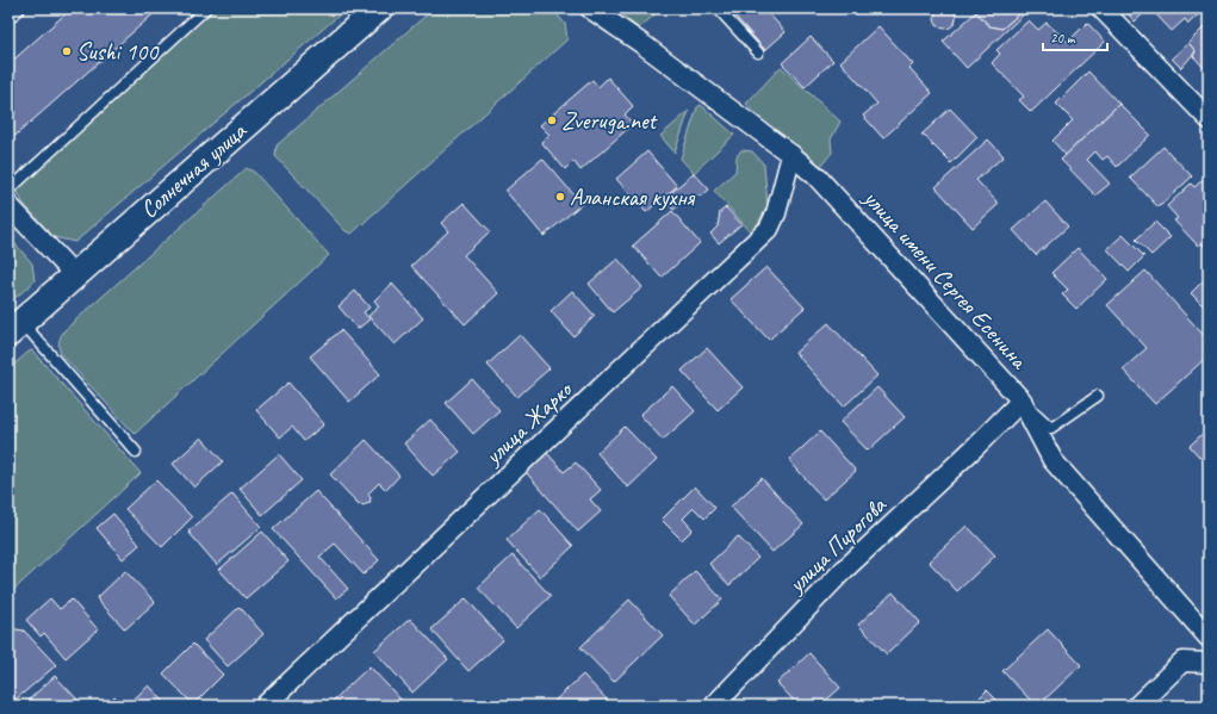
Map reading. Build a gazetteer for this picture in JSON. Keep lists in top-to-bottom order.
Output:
{
  "streets": {
    "main road": ["Солнечная улица"],
    "street": ["улица имени Сергея Есенина", "улица Жарко", "улица Пирогова"]
  },
  "crossings": [
    ["улица имени Сергея Есенина", "улица Жарко"],
    ["улица имени Сергея Есенина", "улица Пирогова"]
  ],
  "places": ["Sushi 100", "Zveruga.net", "Аланская кухня"],
  "scale_bar": "20 m"
}
